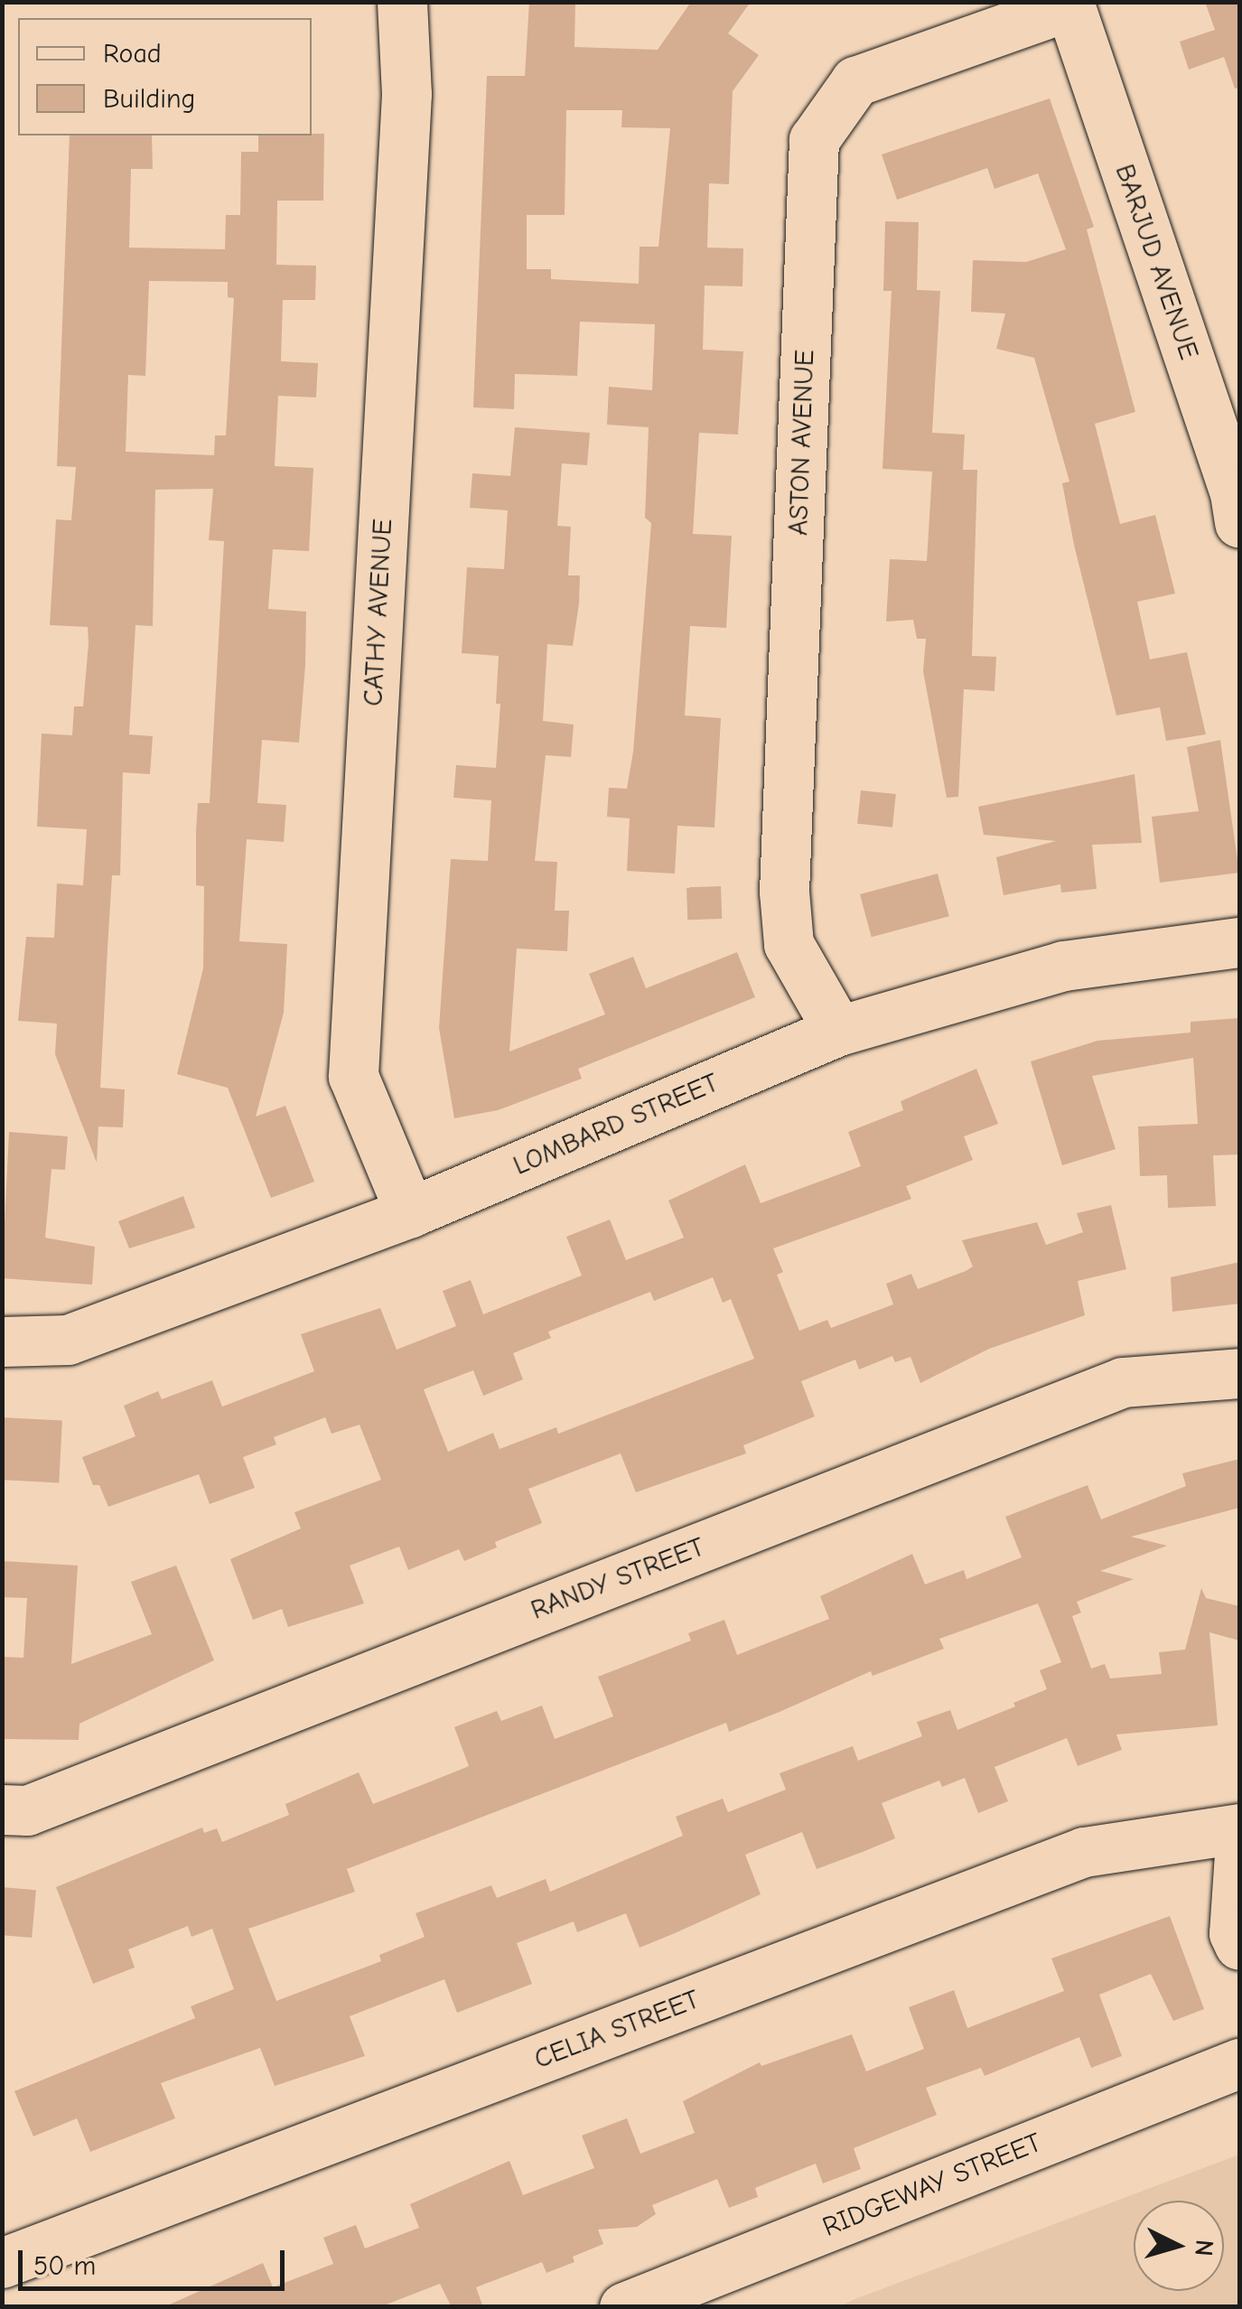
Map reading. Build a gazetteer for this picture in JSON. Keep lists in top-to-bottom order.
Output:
{
  "streets": {
    "street": [
      "BARJUD AVENUE",
      "ASTON AVENUE",
      "CATHY AVENUE",
      "LOMBARD STREET",
      "RANDY STREET",
      "CELIA STREET",
      "RIDGEWAY STREET"
    ]
  },
  "crossings": [
    ["BARJUD AVENUE", "ASTON AVENUE"],
    ["ASTON AVENUE", "LOMBARD STREET"],
    ["CATHY AVENUE", "LOMBARD STREET"]
  ],
  "legend": ["Road", "Building"],
  "scale_bar": "50 m",
  "north": "right"
}
